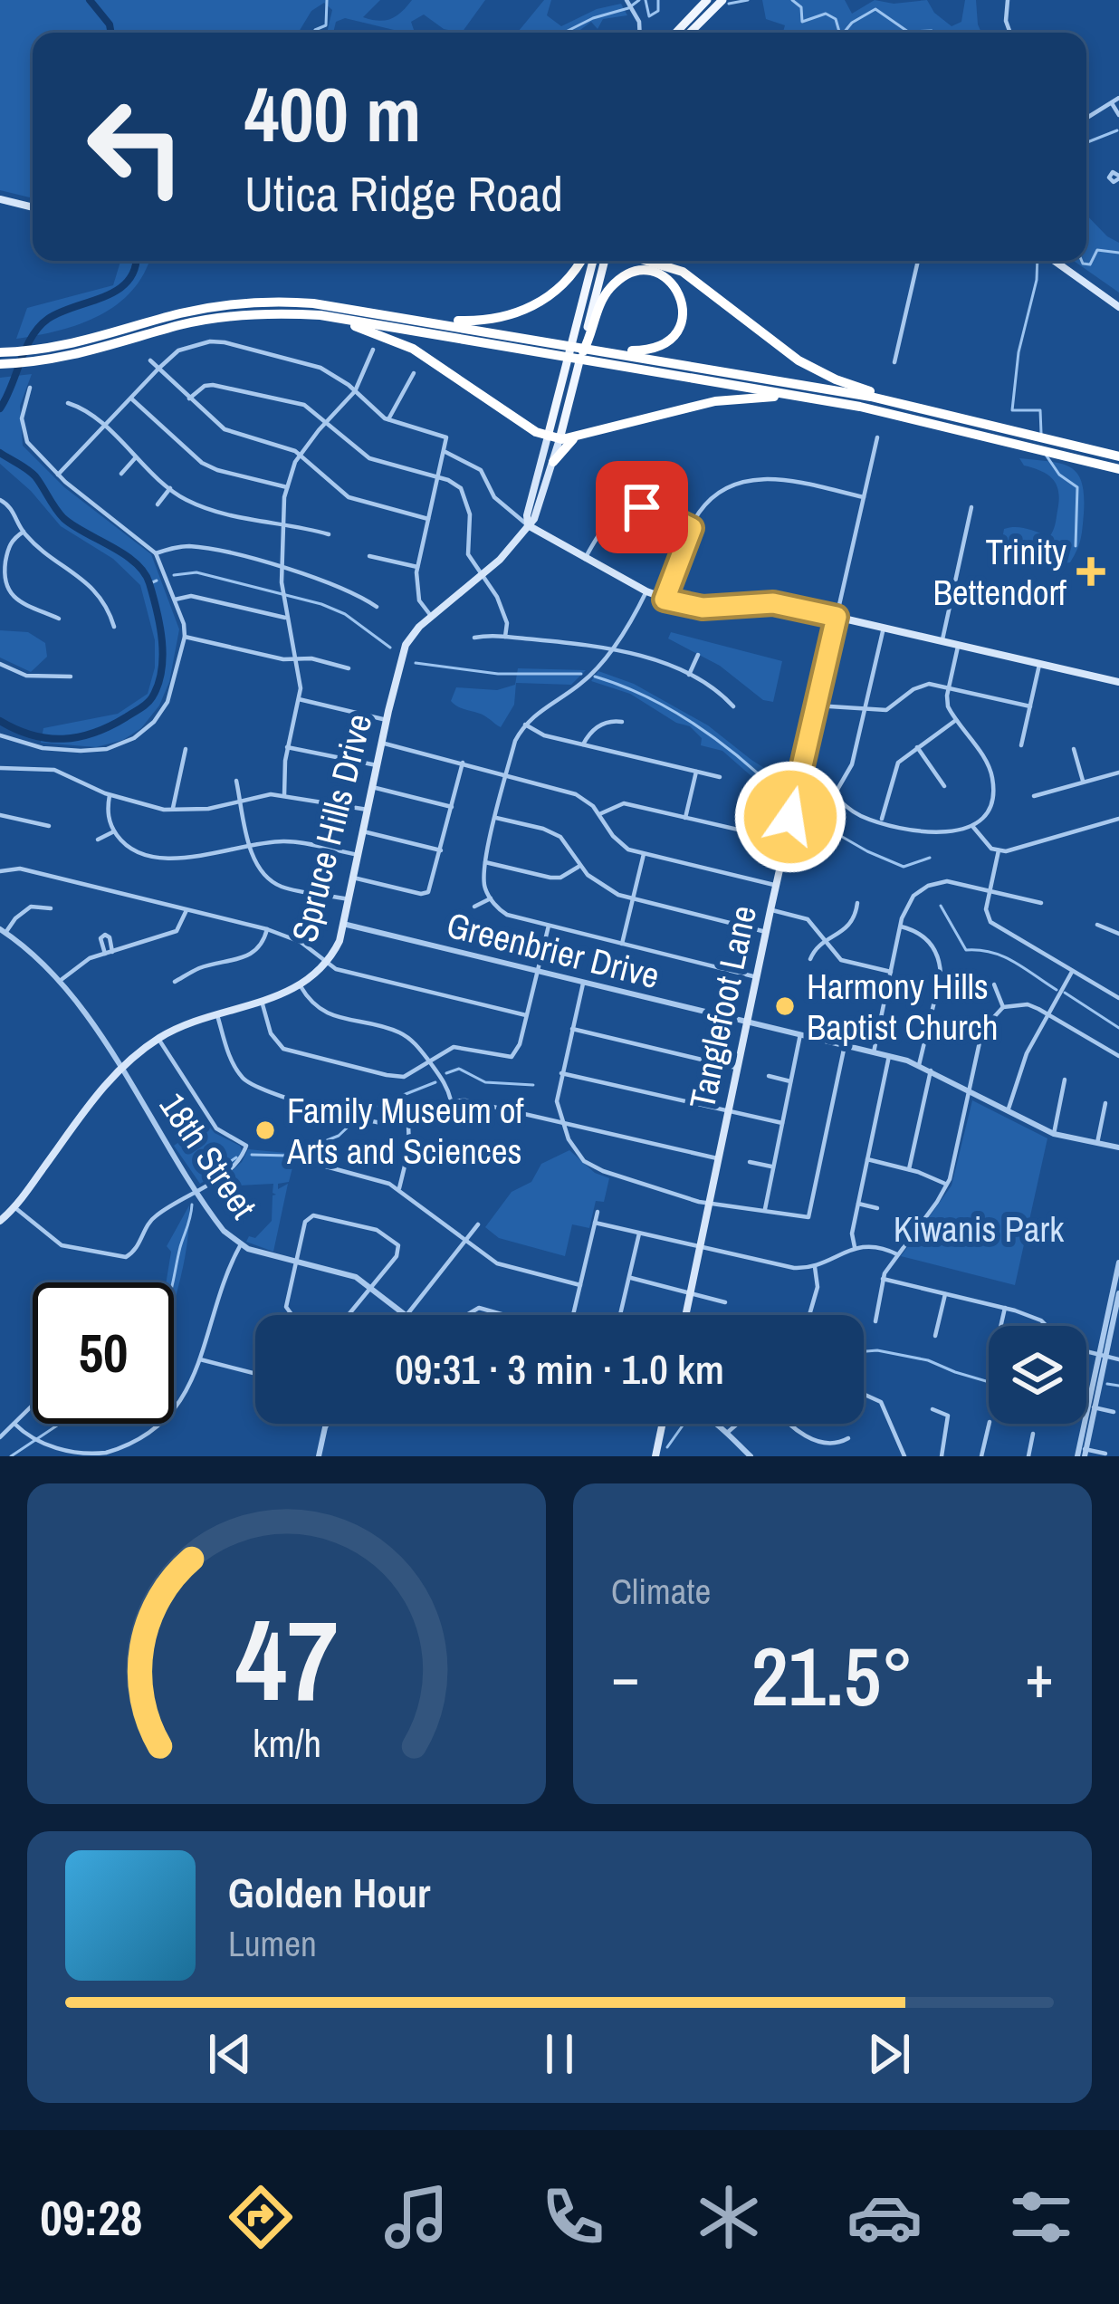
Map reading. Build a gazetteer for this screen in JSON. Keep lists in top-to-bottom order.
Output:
{
  "streets": {
    "main road": ["Spruce Hills Drive", "Tanglefoot Lane"],
    "street": ["Greenbrier Drive", "18th Street"]
  },
  "crossings": [
    ["Spruce Hills Drive", "Greenbrier Drive"],
    ["Spruce Hills Drive", "18th Street"],
    ["Greenbrier Drive", "Tanglefoot Lane"]
  ],
  "parks": ["Kiwanis Park"],
  "places": {
    "health": ["Trinity Bettendorf"],
    "other": ["Harmony Hills Baptist Church", "Family Museum of Arts and Sciences"]
  },
  "page": {
    "turn": ["400 m", "Utica Ridge Road"],
    "limit": "50",
    "trip": "09:31 · 3 min · 1.0 km",
    "tile": "Climate",
    "heat": ["−", "21.5°", "+"],
    "song": ["Golden Hour", "Lumen"],
    "tabs": "09:28",
    "gauge": ["47", "km/h"]
  }
}
